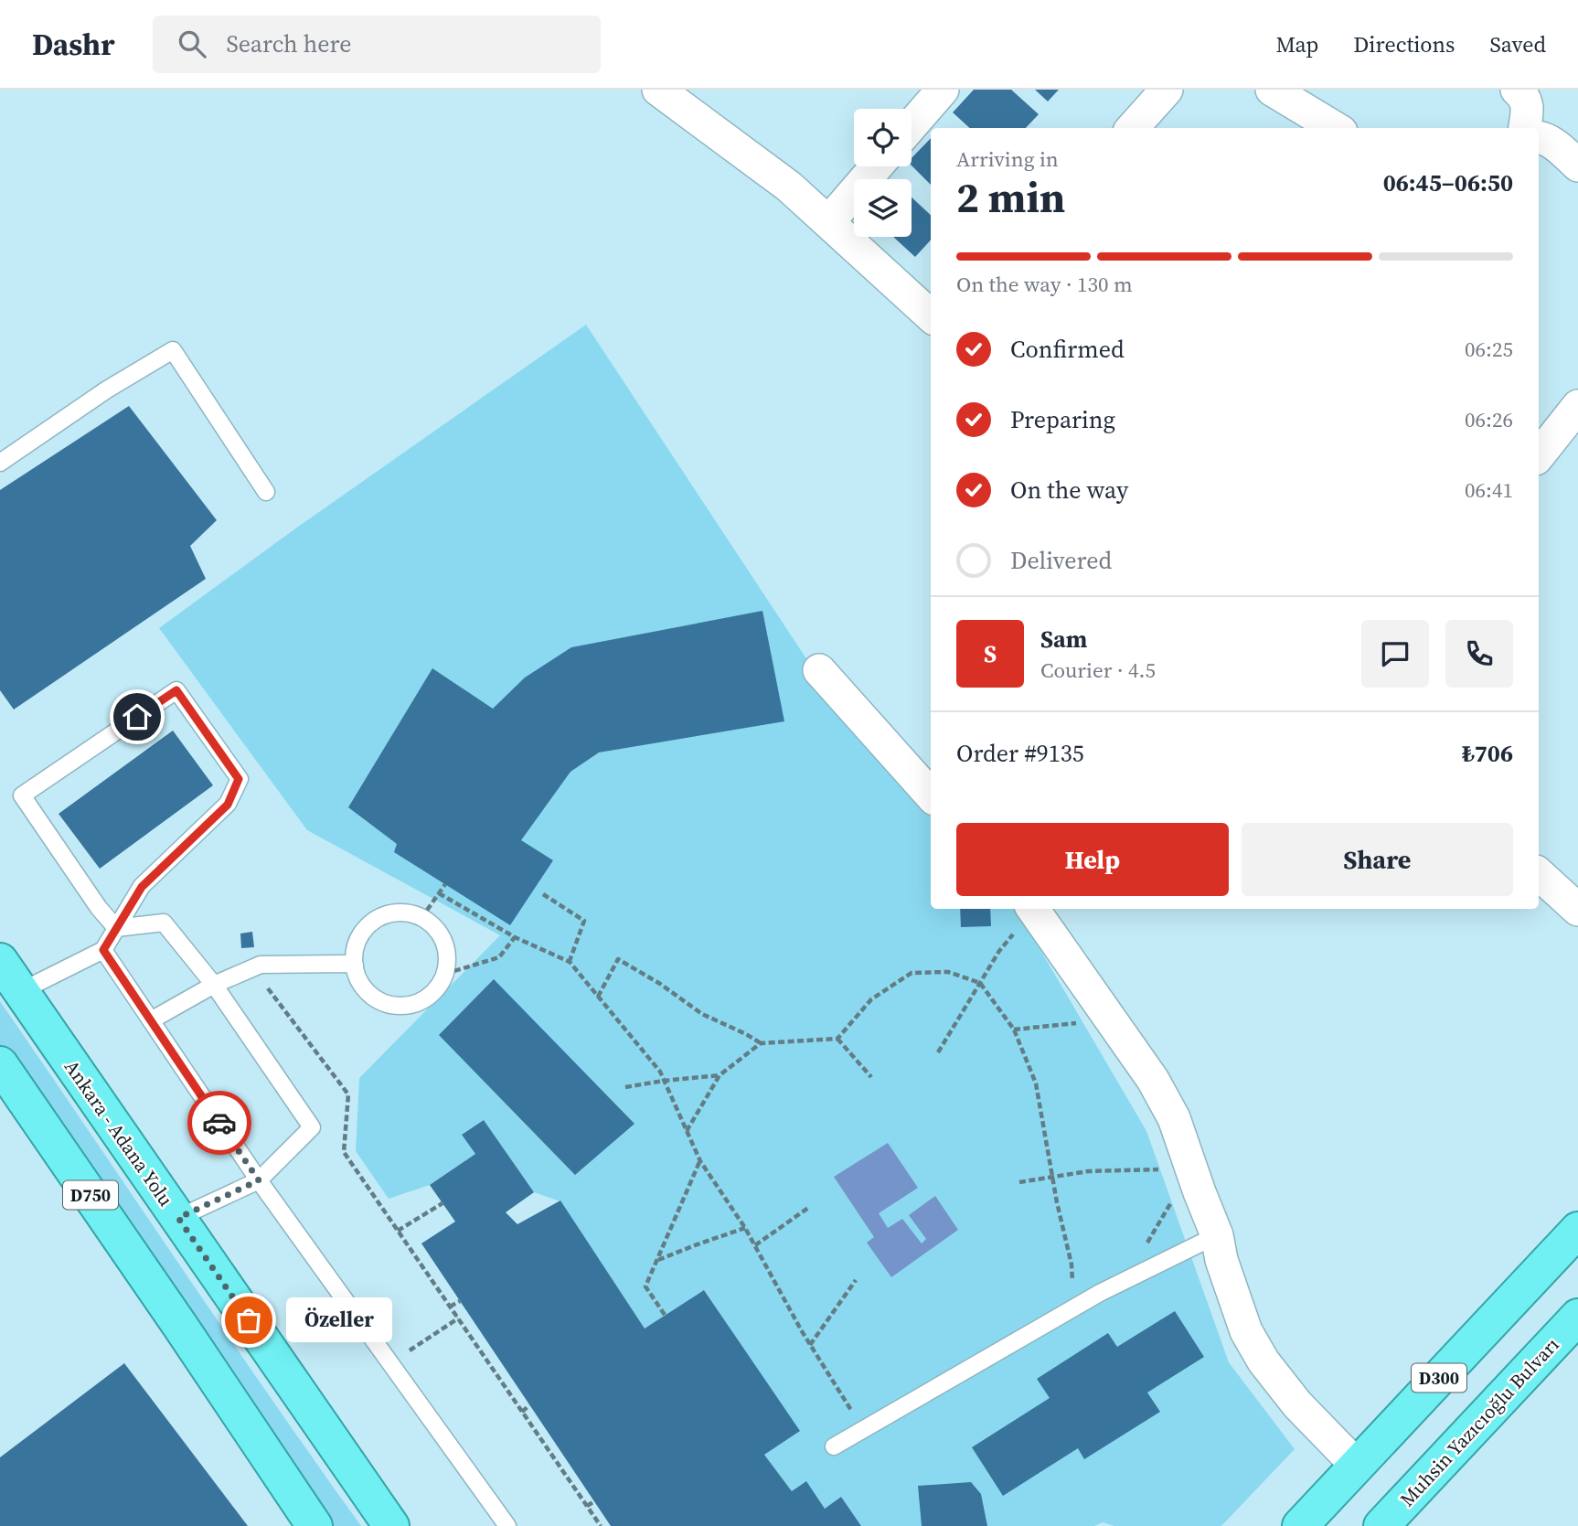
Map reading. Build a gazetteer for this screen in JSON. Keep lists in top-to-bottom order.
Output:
{
  "streets": {
    "highway": [
      "Ankara - Adana Yolu",
      "D750",
      "D300",
      "Muhsin Yazıcıoğlu Bulvarı"
    ]
  },
  "places": ["Özeller"],
  "page": {
    "header": "Dashr",
    "search": "Search here",
    "nav": ["Map", "Directions", "Saved"],
    "heading": ["2 min", "Arriving in", "06:45–06:50"],
    "panel": [
      "Sam",
      "Courier · 4.5",
      "Order #9135",
      "₺706"
    ],
    "bar": "On the way · 130 m",
    "list": [
      ["Confirmed", "06:25"],
      ["Preparing", "06:26"],
      ["On the way", "06:41"],
      "Delivered"
    ],
    "round": "S",
    "buttons": ["Help", "Share"],
    "bubble": "Özeller"
  }
}
